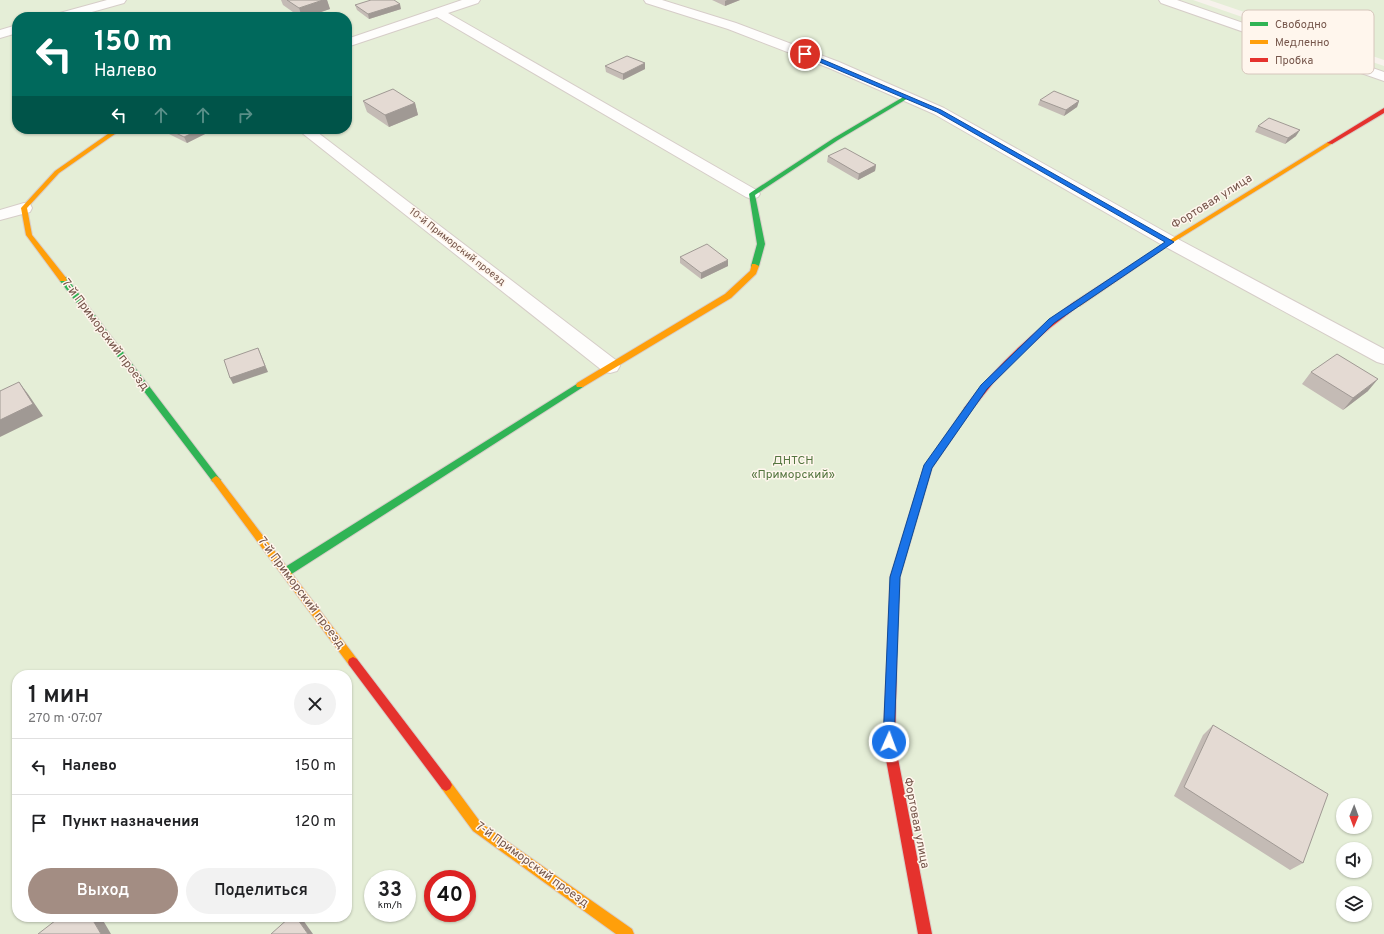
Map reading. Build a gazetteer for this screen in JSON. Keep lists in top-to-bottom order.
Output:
{
  "streets": {
    "street": ["Фортовая улица", "10-й Приморский проезд", "7-й Приморский проезд"]
  },
  "parks": ["ДНТСН «Приморский»"],
  "legend": ["Свободно", "Медленно", "Пробка"],
  "north": "bottom",
  "page": {
    "turn": ["150 m", "Налево"],
    "heading": ["1 мин", "270 m · 07:07"],
    "list": [
      {
        "name": "Налево",
        "value": "150 m"
      },
      {
        "name": "Пункт назначения",
        "value": "120 m"
      }
    ],
    "buttons": ["Выход", "Поделиться"],
    "speed": "33 km/h",
    "limit": "40"
  }
}
